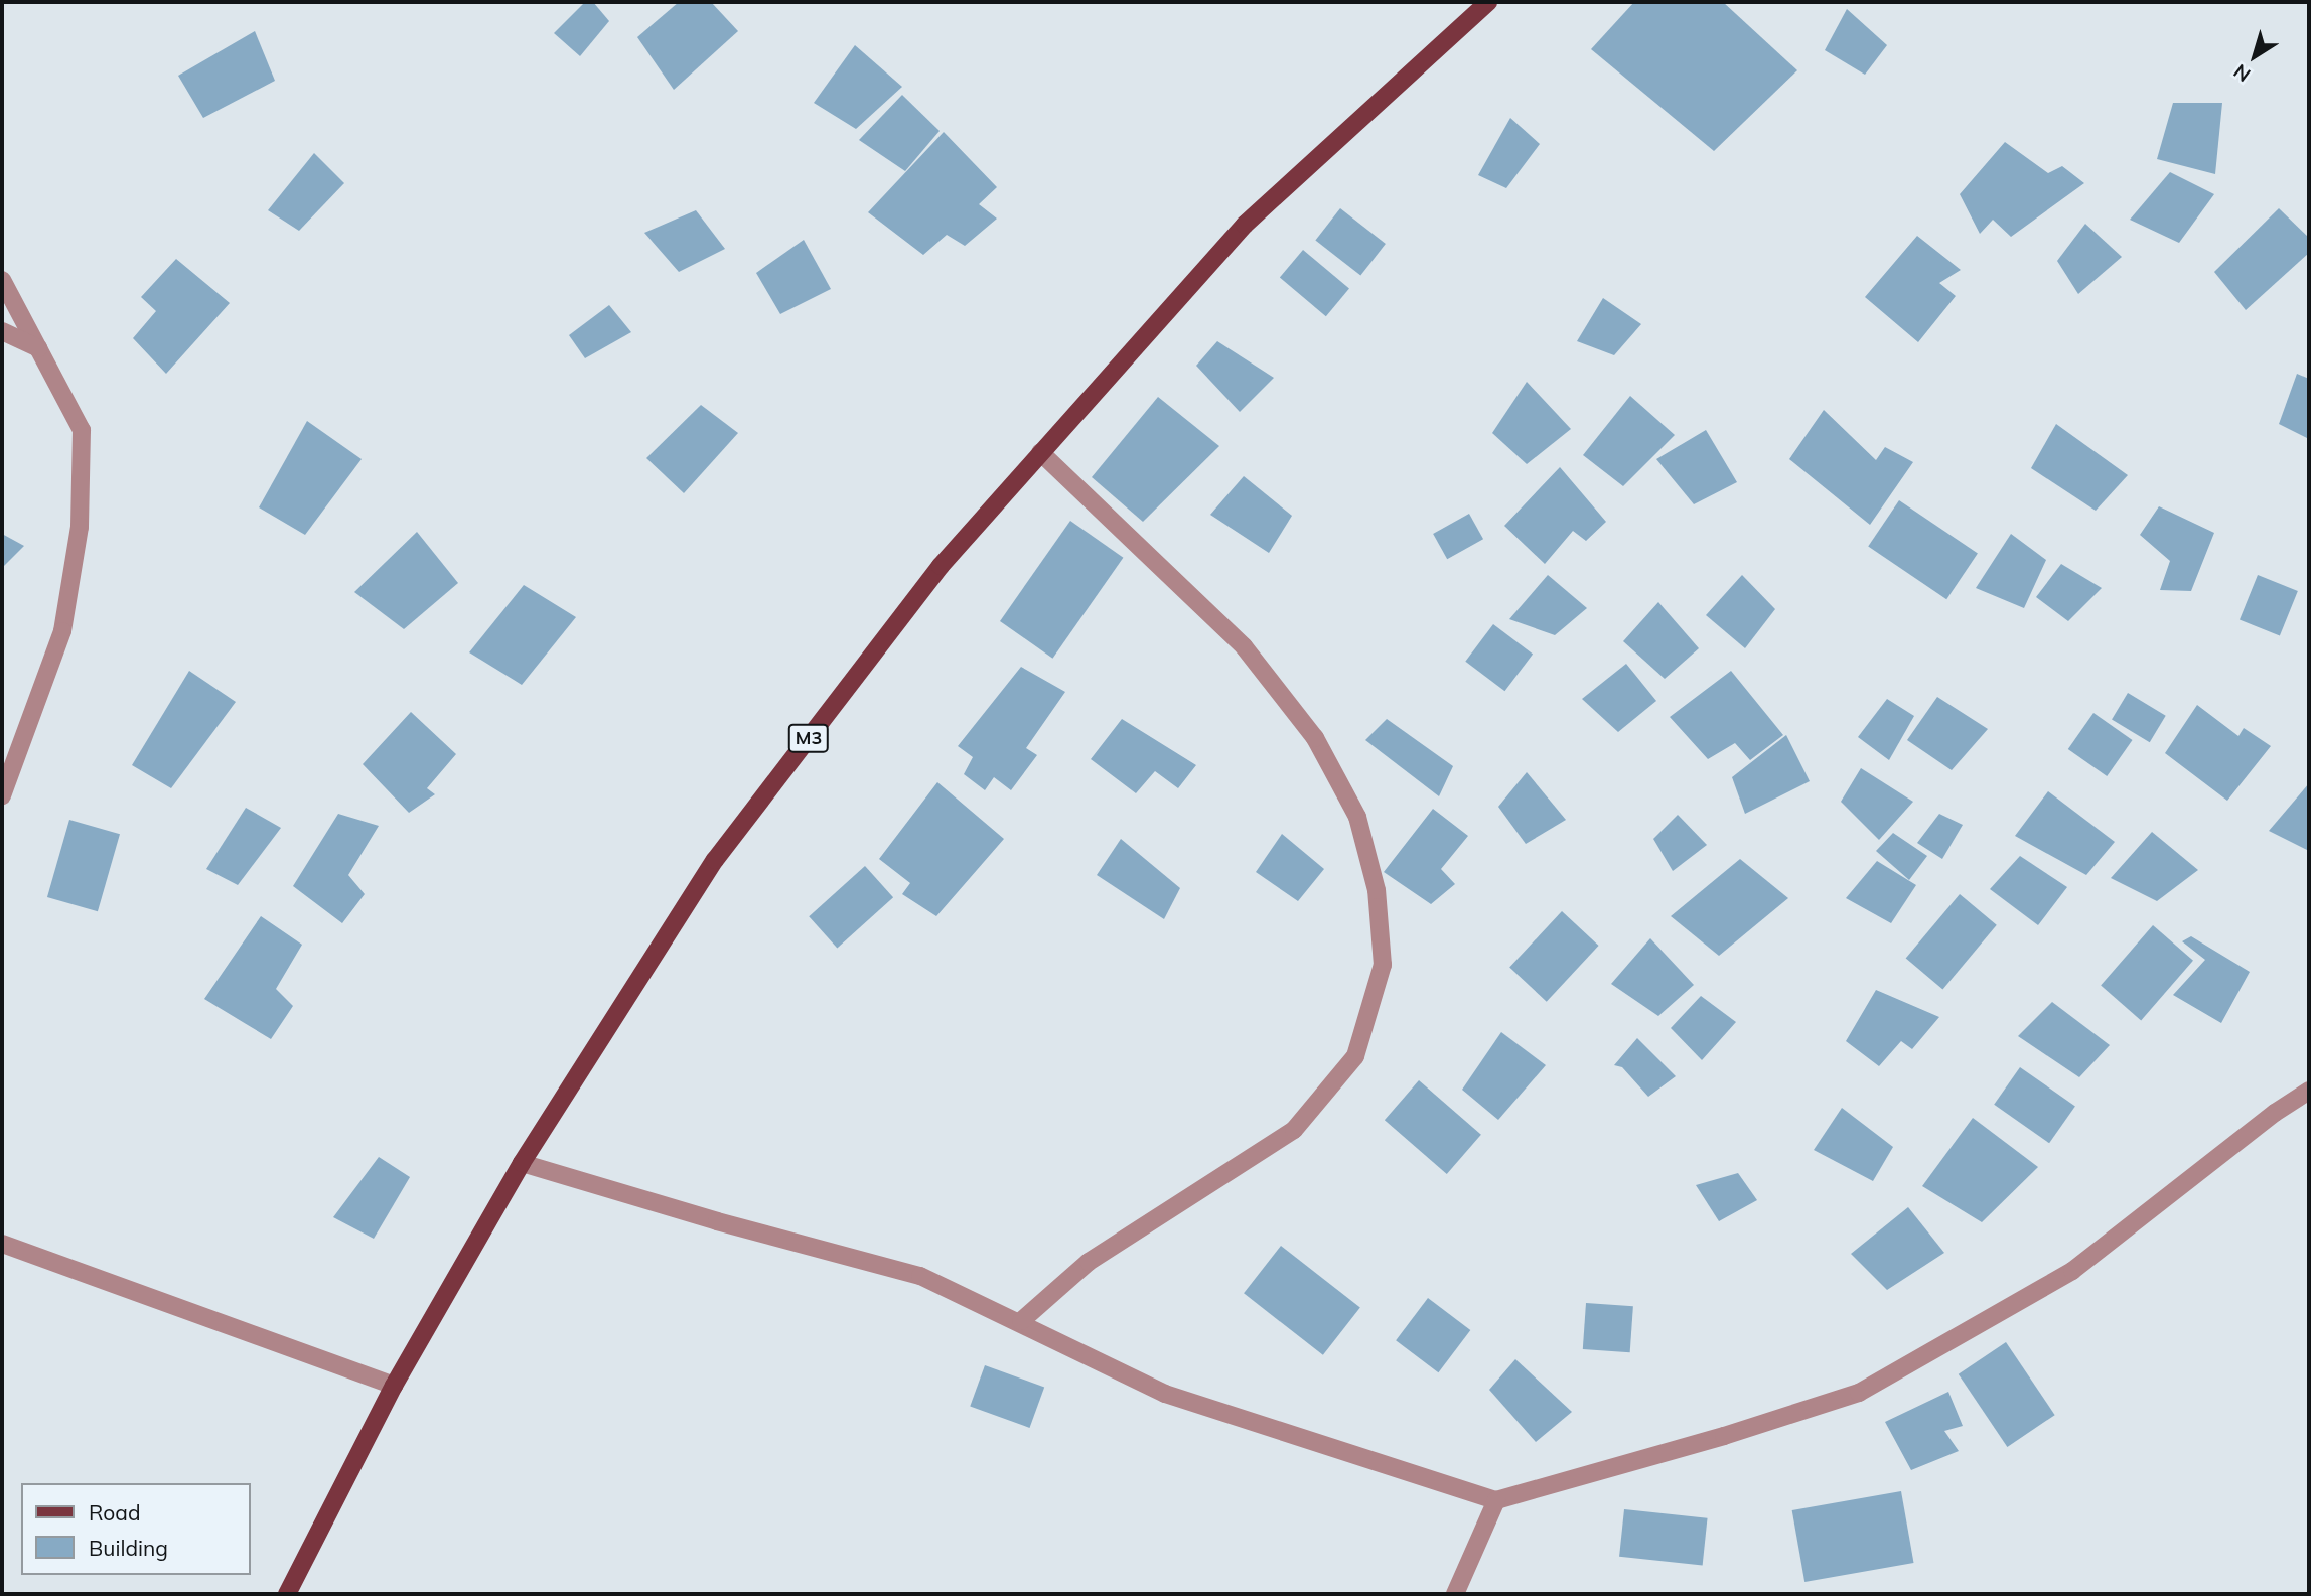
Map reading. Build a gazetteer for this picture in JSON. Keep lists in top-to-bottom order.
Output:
{
  "streets": {
    "main road": ["M3"]
  },
  "legend": ["Road", "Building"],
  "north": "bottom left"
}
